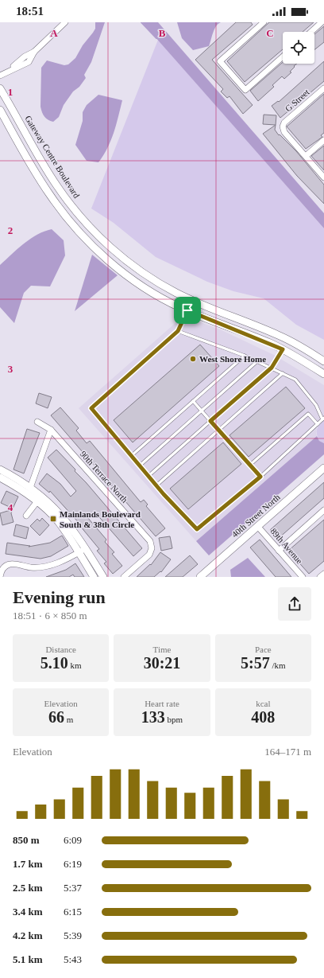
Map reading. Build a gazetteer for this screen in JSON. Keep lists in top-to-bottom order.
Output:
{
  "streets": {
    "street": [
      "G Street",
      "Gateway Centre Boulevard",
      "90th Terrace North",
      "40th Street North",
      "89th Avenue"
    ]
  },
  "crossings": [
    ["40th Street North", "89th Avenue"]
  ],
  "places": {
    "other": ["West Shore Home"],
    "transit": ["Mainlands Boulevard South & 38th Circle"]
  },
  "page": {
    "status": "18:51",
    "heading": ["Evening run", "18:51 · 6 × 850 m"],
    "stats": [
      ["Distance", "5.10 km"],
      ["Time", "30:21"],
      ["Pace", "5:57 /km"],
      ["Elevation", "66 m"],
      ["Heart rate", "133 bpm"],
      ["kcal", "408"]
    ],
    "chart": ["Elevation", "164–171 m"],
    "list": [
      {
        "name": "850 m",
        "note": "6:09"
      },
      {
        "name": "1.7 km",
        "note": "6:19"
      },
      {
        "name": "2.5 km",
        "note": "5:37"
      },
      {
        "name": "3.4 km",
        "note": "6:15"
      },
      {
        "name": "4.2 km",
        "note": "5:39"
      },
      {
        "name": "5.1 km",
        "note": "5:43"
      }
    ]
  },
  "grid": {
    "columns": ["A", "B", "C"],
    "rows": [
      "1",
      "2",
      "3",
      "4"
    ]
  }
}
